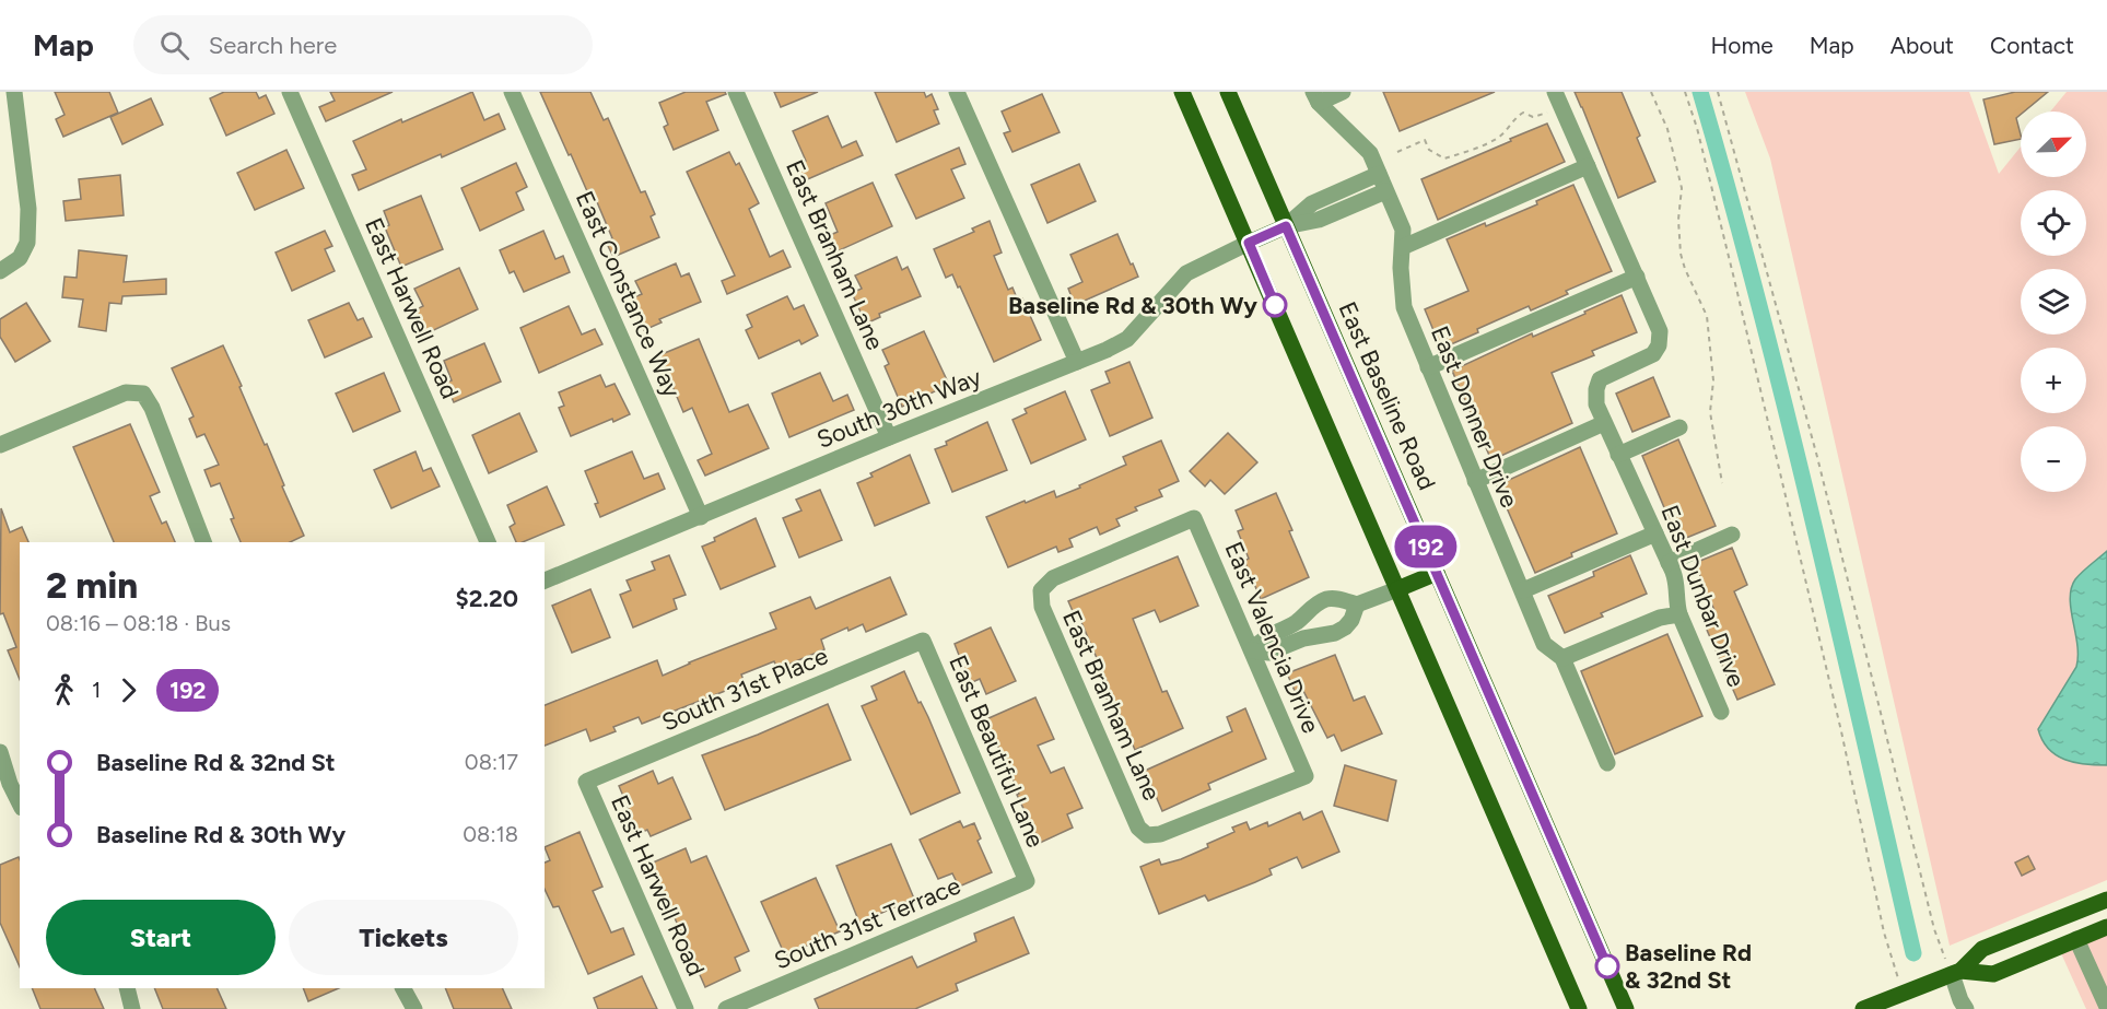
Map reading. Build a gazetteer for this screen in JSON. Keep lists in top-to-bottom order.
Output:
{
  "streets": {
    "main road": ["East Baseline Road"],
    "street": [
      "East Branham Lane",
      "East Constance Way",
      "East Harwell Road",
      "South 30th Way",
      "East Donner Drive",
      "East Dunbar Drive",
      "East Valencia Drive",
      "South 31st Place",
      "East Beautiful Lane",
      "South 31st Terrace"
    ]
  },
  "crossings": [
    ["East Branham Lane", "South 30th Way"],
    ["East Branham Lane", "East Valencia Drive"],
    ["East Constance Way", "South 30th Way"],
    ["East Harwell Road", "South 31st Place"],
    ["South 31st Place", "East Beautiful Lane"],
    ["East Beautiful Lane", "South 31st Terrace"]
  ],
  "places": ["Baseline Rd & 30th Wy", "Baseline Rd & 32nd St"],
  "lines": ["bus line 192"],
  "north": "top right",
  "page": {
    "header": "Map",
    "search": "Search here",
    "nav": [
      "Home",
      "Map",
      "About",
      "Contact"
    ],
    "on_map": "192",
    "map_buttons": ["+", "−"],
    "heading": ["2 min", "08:16 – 08:18 · Bus", "$2.20"],
    "legs": ["1", "192"],
    "list": [
      {
        "name": "Baseline Rd & 32nd St",
        "value": "08:17"
      },
      {
        "name": "Baseline Rd & 30th Wy",
        "value": "08:18"
      }
    ],
    "buttons": ["Start", "Tickets"]
  }
}
